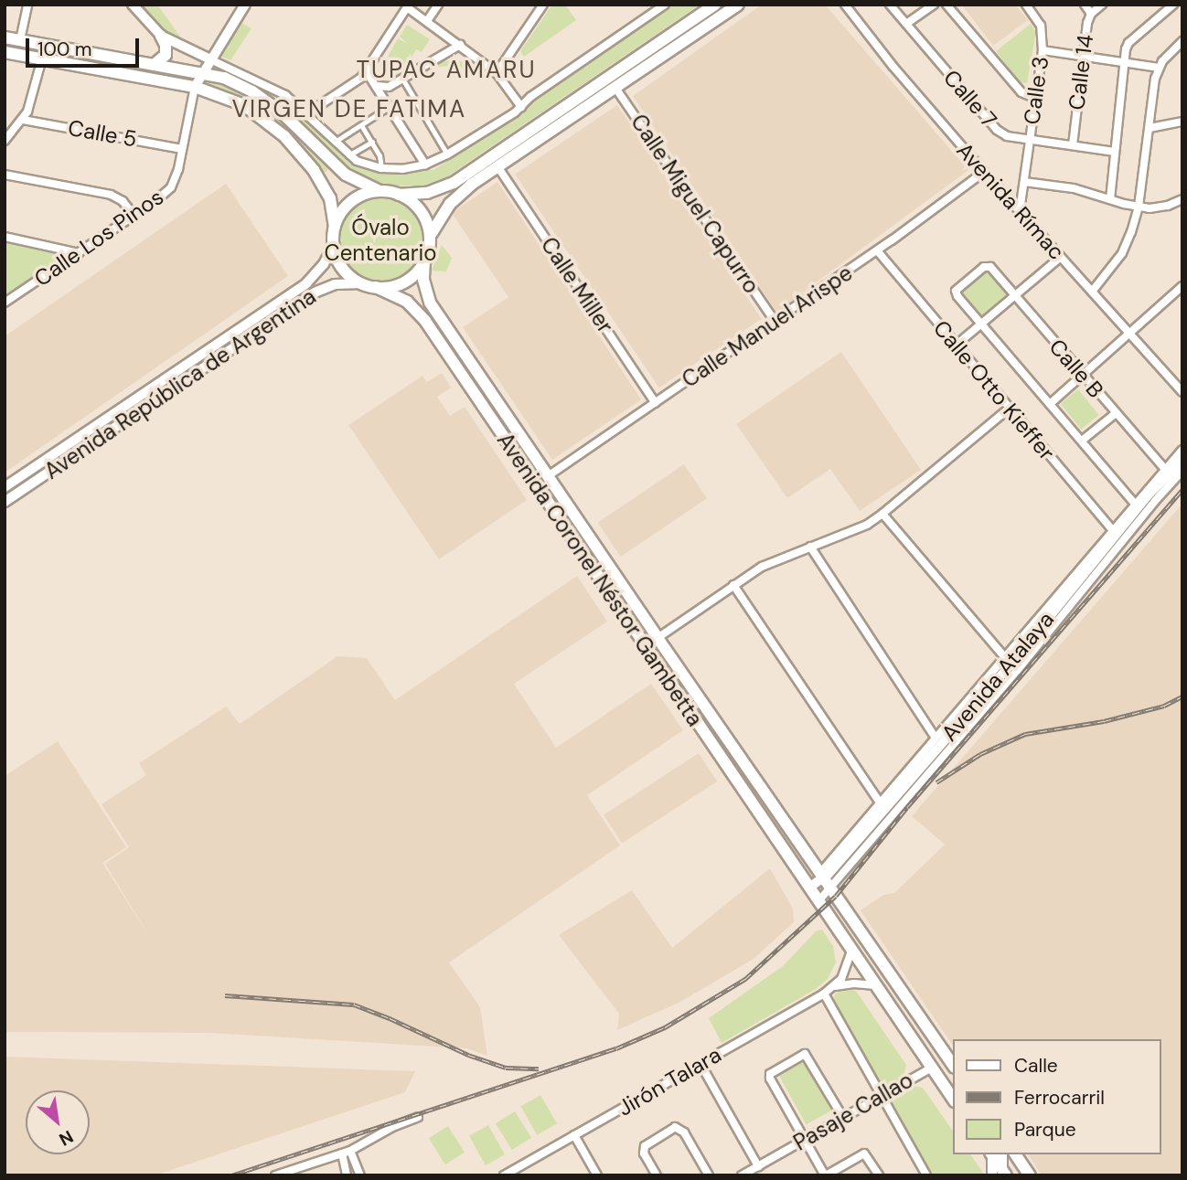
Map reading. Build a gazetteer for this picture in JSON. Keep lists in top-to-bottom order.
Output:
{
  "streets": {
    "main road": ["Avenida República de Argentina", "Avenida Coronel Néstor Gambetta", "Avenida Atalaya"],
    "street": [
      "Calle 14",
      "Calle 3",
      "Calle 7",
      "Calle 5",
      "Avenida Rímac",
      "Calle Miguel Capurro",
      "Calle Los Pinos",
      "Calle Miller",
      "Calle Manuel Arispe",
      "Calle B",
      "Calle Otto Kieffer",
      "Jirón Talara",
      "Pasaje Callao"
    ]
  },
  "crossings": [
    ["Calle 14", "Calle 7"],
    ["Calle 3", "Calle 7"],
    ["Calle 3", "Avenida Rímac"],
    ["Calle 5", "Calle Los Pinos"],
    ["Avenida Rímac", "Calle Manuel Arispe"],
    ["Calle Miguel Capurro", "Calle Manuel Arispe"],
    ["Calle Miller", "Calle Manuel Arispe"],
    ["Calle Manuel Arispe", "Calle Otto Kieffer"],
    ["Calle Manuel Arispe", "Avenida Coronel Néstor Gambetta"],
    ["Calle B", "Avenida Atalaya"],
    ["Avenida República de Argentina", "Avenida Coronel Néstor Gambetta"],
    ["Calle Otto Kieffer", "Avenida Atalaya"],
    ["Avenida Coronel Néstor Gambetta", "Avenida Atalaya"],
    ["Avenida Coronel Néstor Gambetta", "Jirón Talara"],
    ["Avenida Coronel Néstor Gambetta", "Pasaje Callao"]
  ],
  "districts": ["TUPAC AMARU", "VIRGEN DE FATIMA"],
  "parks": ["Óvalo Centenario"],
  "legend": ["Calle", "Ferrocarril", "Parque"],
  "scale_bar": "100 m",
  "north": "bottom right"
}
